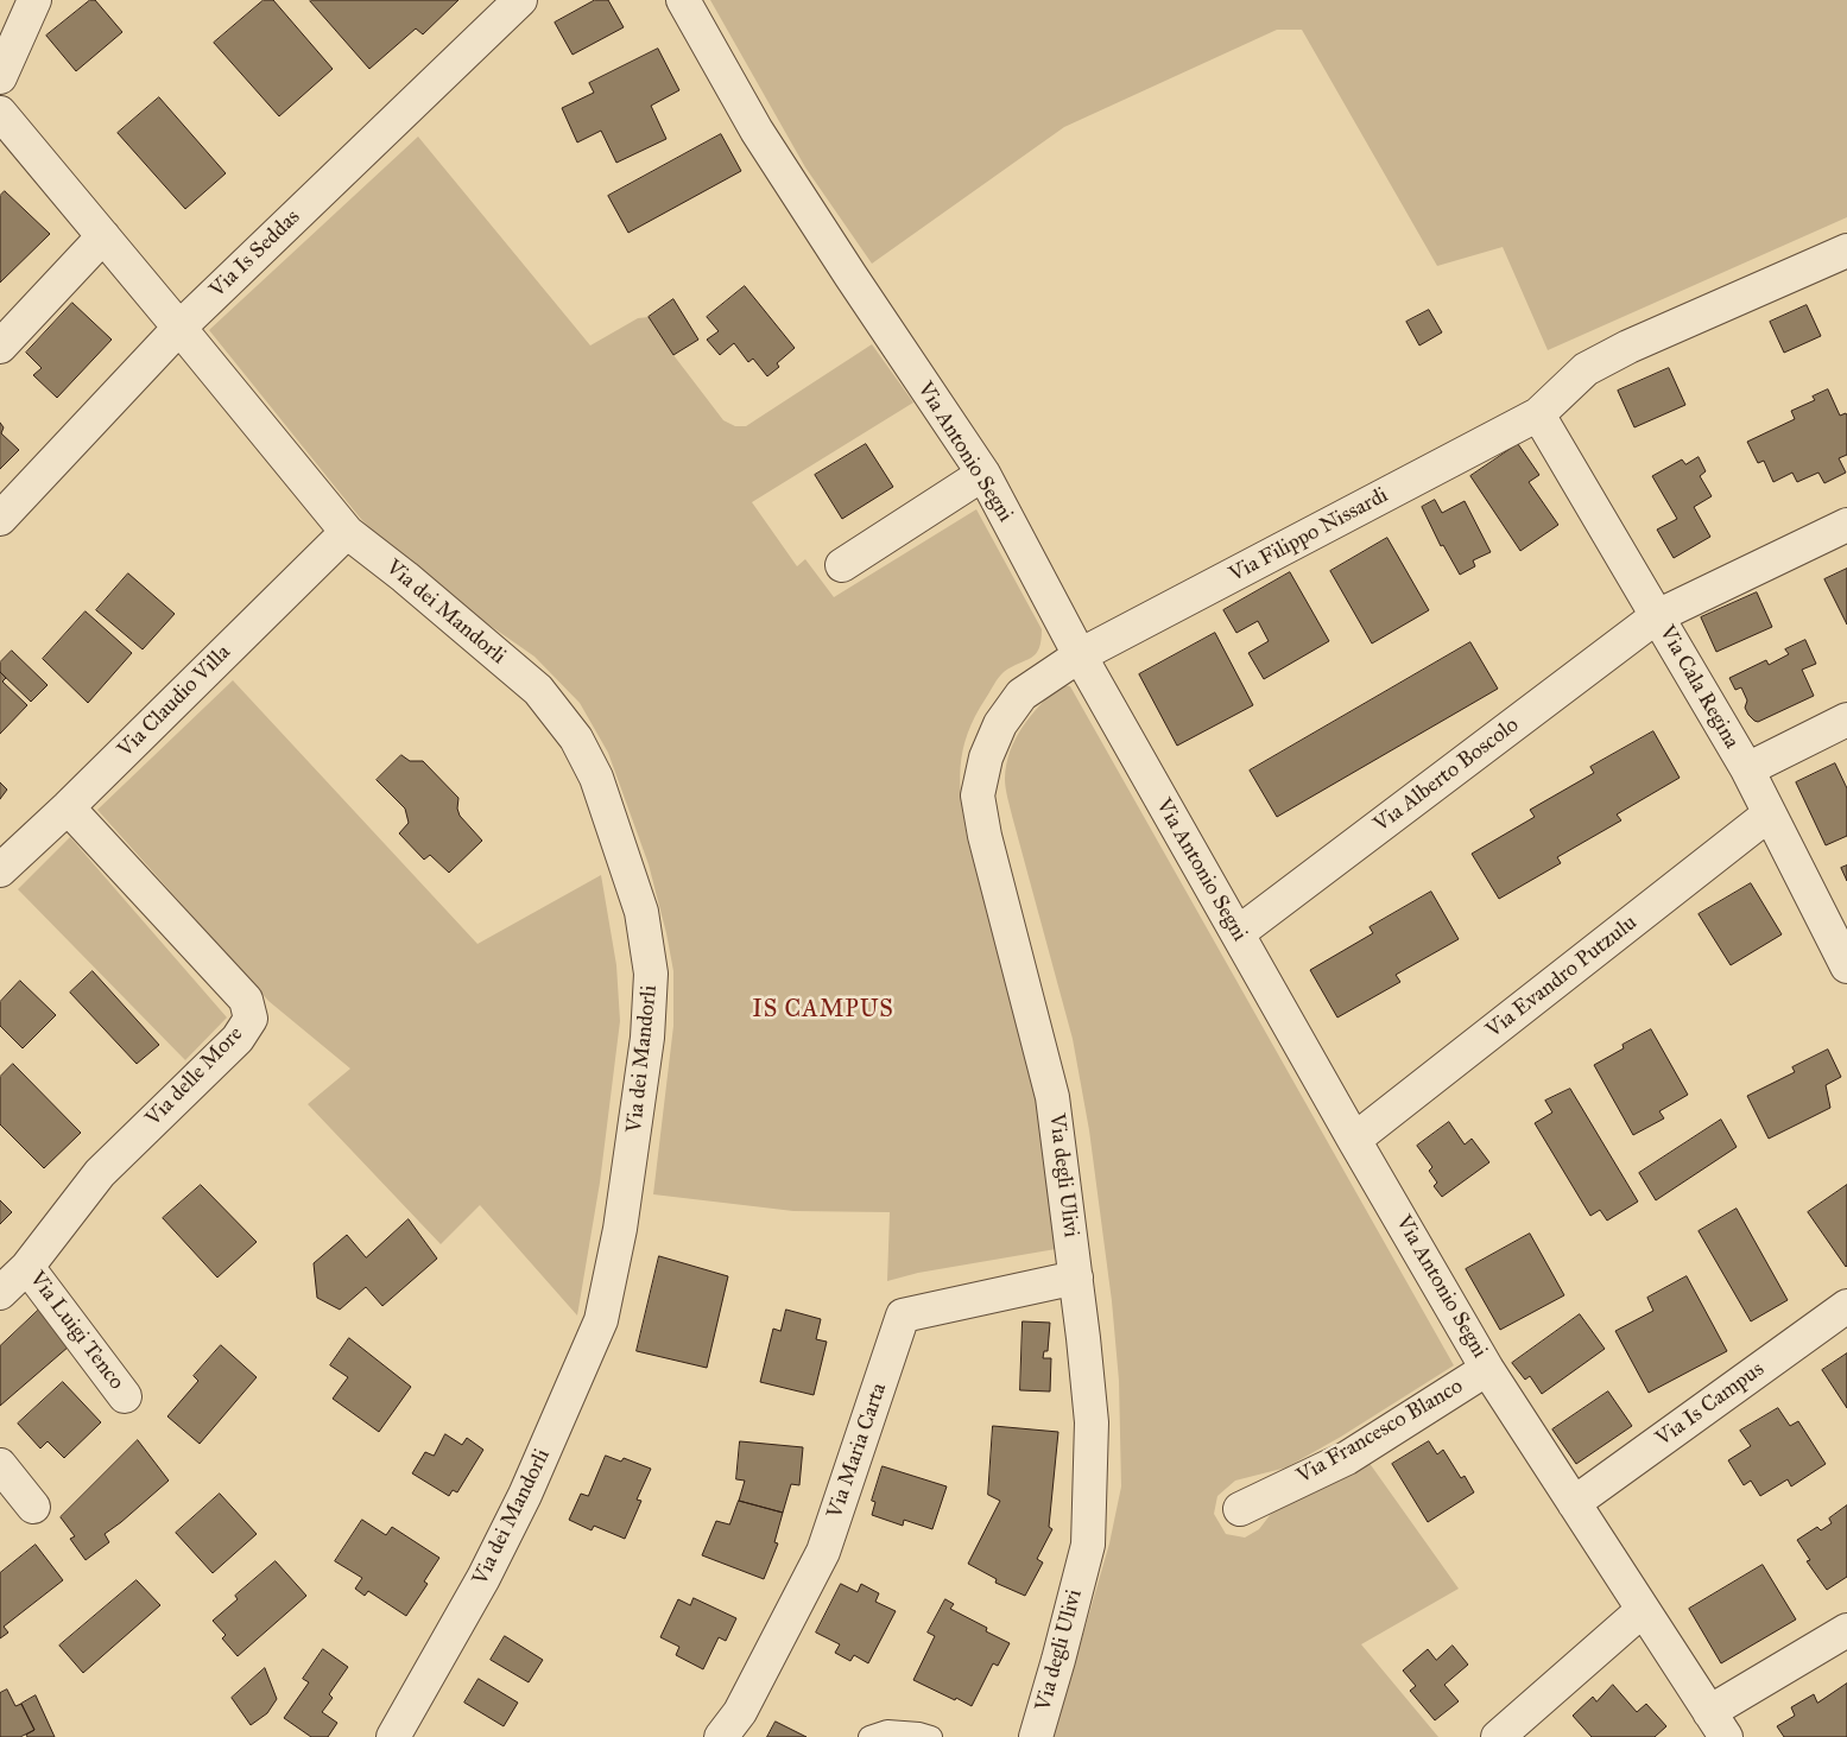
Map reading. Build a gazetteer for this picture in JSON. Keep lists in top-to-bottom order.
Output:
{
  "streets": {
    "street": [
      "Via Is Seddas",
      "Via Antonio Segni",
      "Via Filippo Nissardi",
      "Via dei Mandorli",
      "Via Cala Regina",
      "Via Claudio Villa",
      "Via Alberto Boscolo",
      "Via Evandro Putzulu",
      "Via delle More",
      "Via degli Ulivi",
      "Via Luigi Tenco",
      "Via Is Campus",
      "Via Francesco Blanco",
      "Via Maria Carta"
    ]
  },
  "crossings": [
    ["Via Is Seddas", "Via dei Mandorli"],
    ["Via Antonio Segni", "Via Filippo Nissardi"],
    ["Via Antonio Segni", "Via Alberto Boscolo"],
    ["Via Antonio Segni", "Via Evandro Putzulu"],
    ["Via Antonio Segni", "Via degli Ulivi"],
    ["Via Antonio Segni", "Via Is Campus"],
    ["Via Antonio Segni", "Via Francesco Blanco"],
    ["Via Filippo Nissardi", "Via Cala Regina"],
    ["Via Filippo Nissardi", "Via degli Ulivi"],
    ["Via dei Mandorli", "Via Claudio Villa"],
    ["Via Cala Regina", "Via Alberto Boscolo"],
    ["Via Cala Regina", "Via Evandro Putzulu"],
    ["Via Claudio Villa", "Via delle More"],
    ["Via delle More", "Via Luigi Tenco"],
    ["Via degli Ulivi", "Via Maria Carta"]
  ],
  "districts": ["IS CAMPUS"]
}
